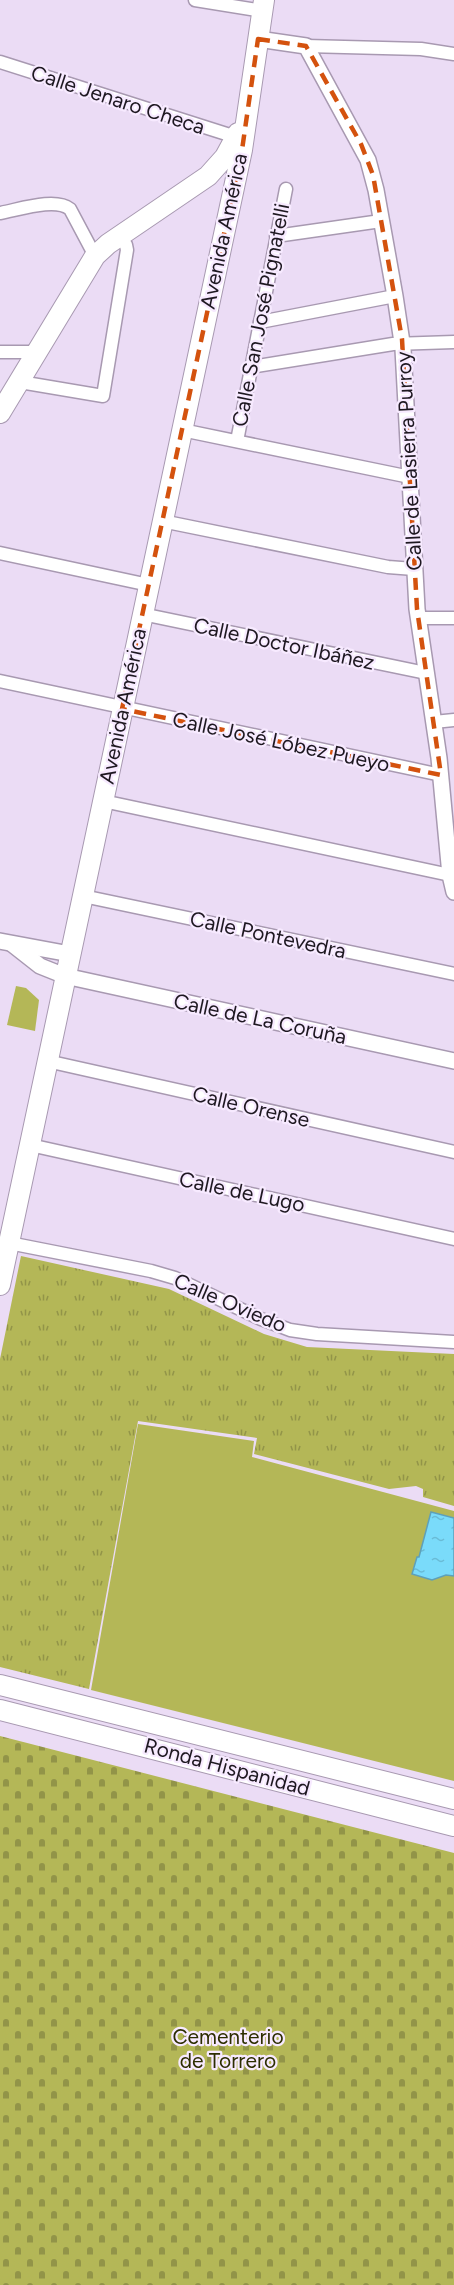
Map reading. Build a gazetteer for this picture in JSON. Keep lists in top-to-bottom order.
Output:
{
  "streets": {
    "main road": ["Avenida América", "Ronda Hispanidad"],
    "street": [
      "Calle Jenaro Checa",
      "Calle San José Pignatelli",
      "Calle de Lasierra Purroy",
      "Calle Doctor Ibáñez",
      "Calle José Lóbez Pueyo",
      "Calle Pontevedra",
      "Calle de La Coruña",
      "Calle Orense",
      "Calle de Lugo",
      "Calle Oviedo"
    ]
  },
  "crossings": [
    ["Calle Jenaro Checa", "Avenida América"],
    ["Avenida América", "Calle Doctor Ibáñez"],
    ["Avenida América", "Calle José Lóbez Pueyo"],
    ["Avenida América", "Calle Pontevedra"],
    ["Avenida América", "Calle de La Coruña"],
    ["Avenida América", "Calle Orense"],
    ["Avenida América", "Calle de Lugo"],
    ["Avenida América", "Calle Oviedo"],
    ["Calle de Lasierra Purroy", "Calle Doctor Ibáñez"],
    ["Calle de Lasierra Purroy", "Calle José Lóbez Pueyo"]
  ],
  "parks": ["Cementerio de Torrero"]
}
